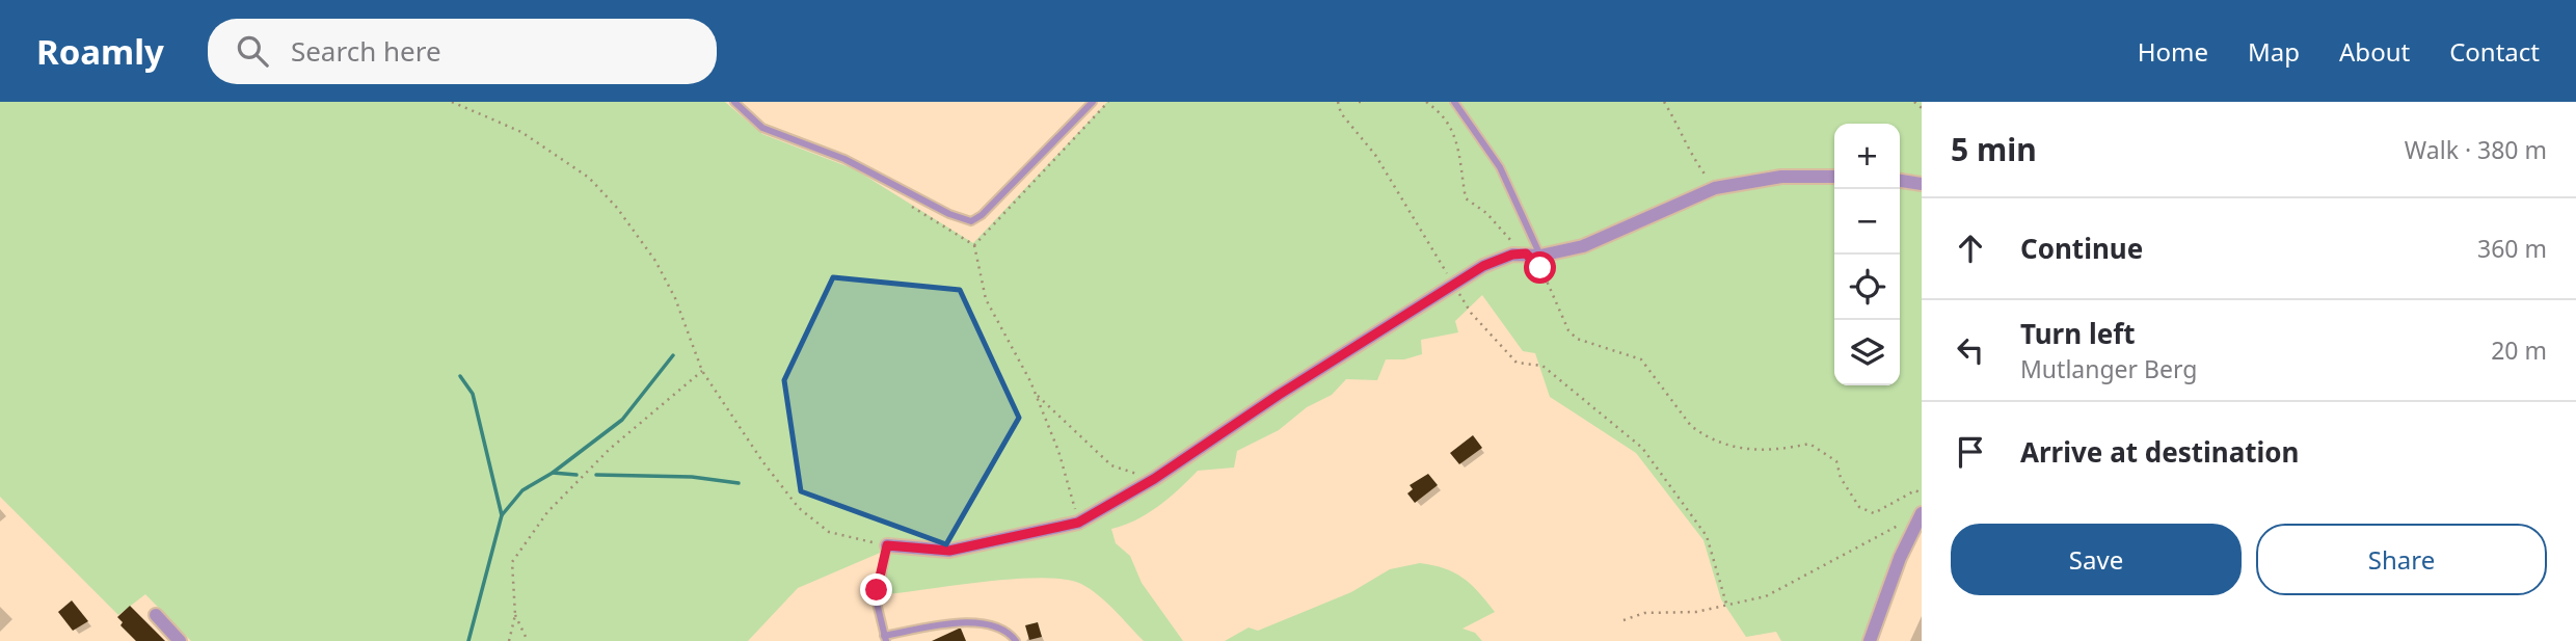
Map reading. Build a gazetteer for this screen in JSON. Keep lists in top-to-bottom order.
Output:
{
  "page": {
    "header": "Roamly",
    "search": "Search here",
    "nav": [
      "Home",
      "Map",
      "About",
      "Contact"
    ],
    "heading": ["5 min", "Walk · 380 m"],
    "map_buttons": ["+", "−"],
    "list": [
      ["Continue", "360 m"],
      ["Turn left", "Mutlanger Berg", "20 m"],
      "Arrive at destination"
    ],
    "buttons": ["Save", "Share"]
  }
}
